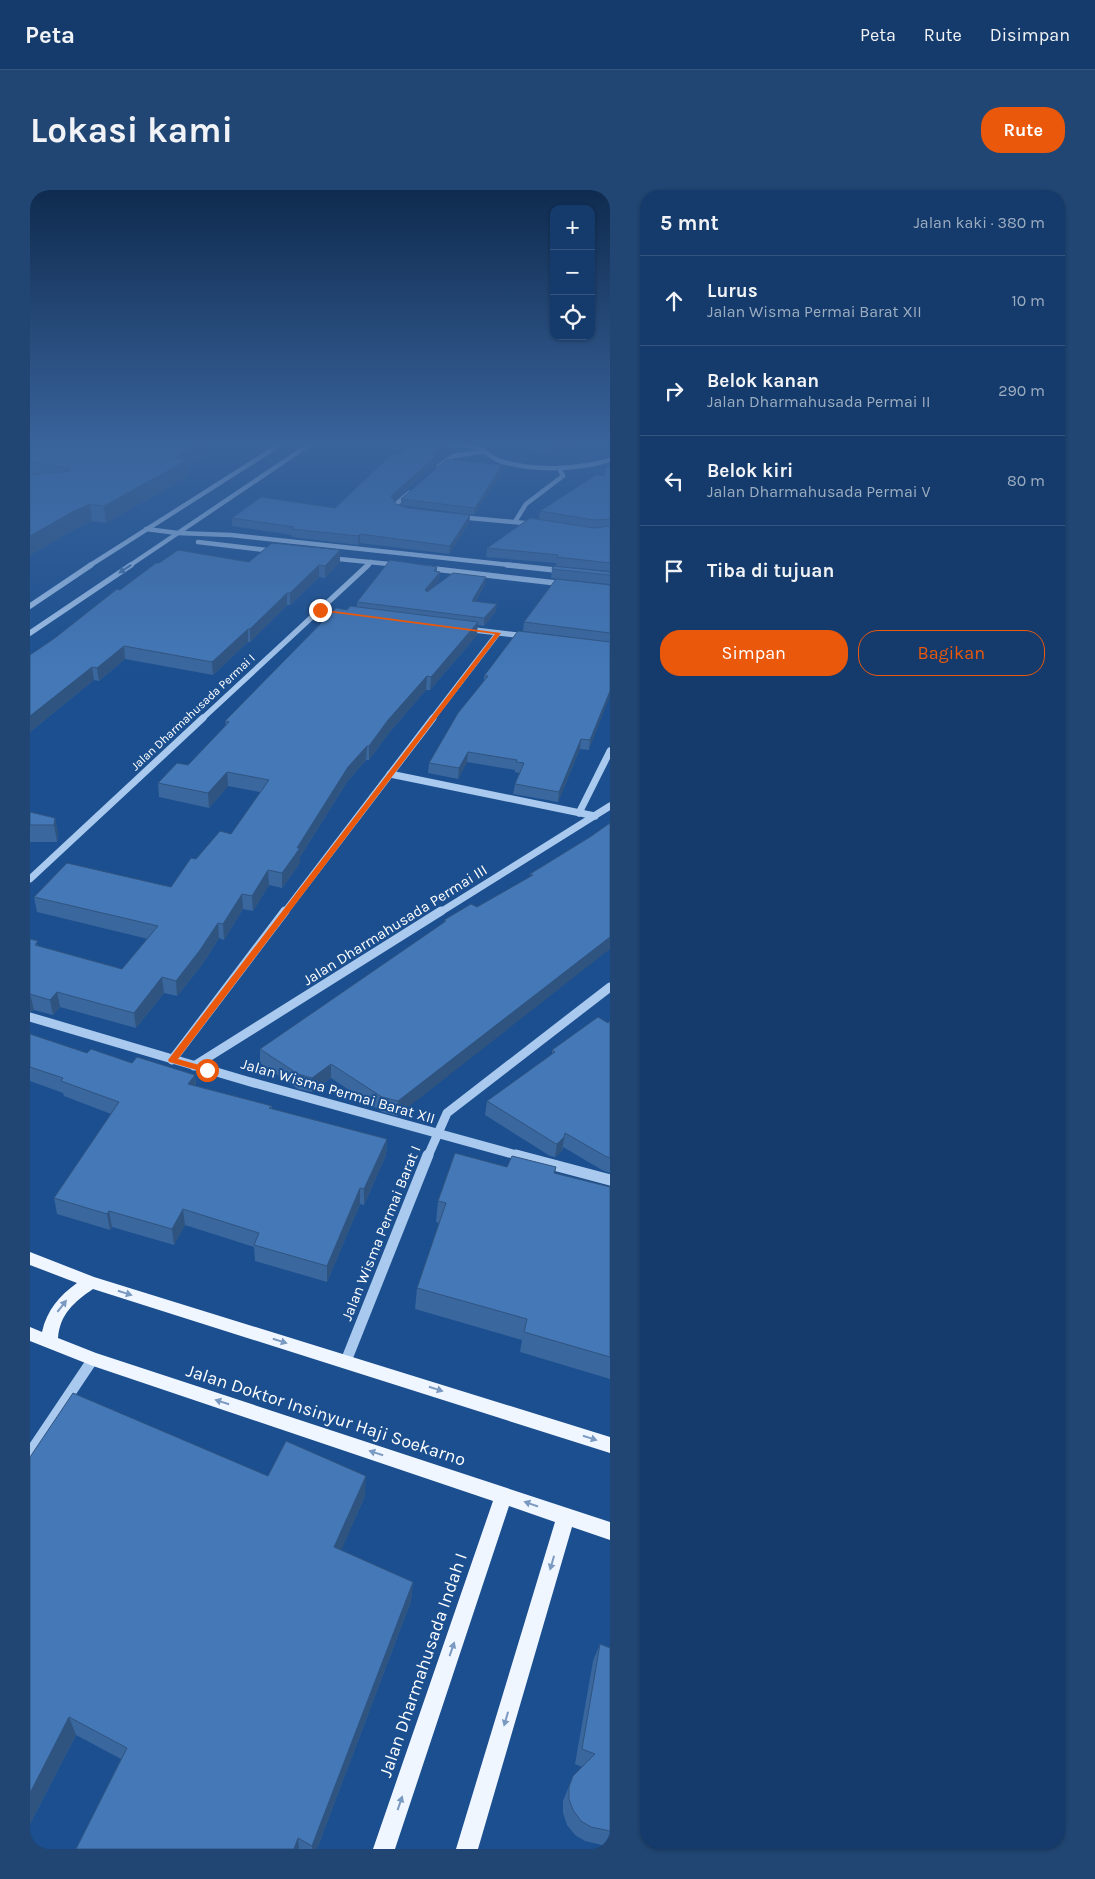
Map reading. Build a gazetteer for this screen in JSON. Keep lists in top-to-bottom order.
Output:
{
  "streets": {
    "main road": ["Jalan Doktor Insinyur Haji Soekarno", "Jalan Dharmahusada Indah I"],
    "street": [
      "Jalan Dharmahusada Permai I",
      "Jalan Dharmahusada Permai III",
      "Jalan Wisma Permai Barat XII",
      "Jalan Wisma Permai Barat I"
    ]
  },
  "crossings": [
    ["Jalan Dharmahusada Permai III", "Jalan Wisma Permai Barat XII"],
    ["Jalan Wisma Permai Barat XII", "Jalan Wisma Permai Barat I"],
    ["Jalan Doktor Insinyur Haji Soekarno", "Jalan Dharmahusada Indah I"]
  ],
  "page": {
    "header": "Peta",
    "nav": ["Peta", "Rute", "Disimpan"],
    "buttons": [
      "Rute",
      ["Simpan", "Bagikan"]
    ],
    "title": "Lokasi kami",
    "heading": ["5 mnt", "Jalan kaki · 380 m"],
    "map_buttons": ["+", "−"],
    "list": [
      ["Lurus", "Jalan Wisma Permai Barat XII", "10 m"],
      ["Belok kanan", "Jalan Dharmahusada Permai II", "290 m"],
      ["Belok kiri", "Jalan Dharmahusada Permai V", "80 m"],
      "Tiba di tujuan"
    ]
  }
}
